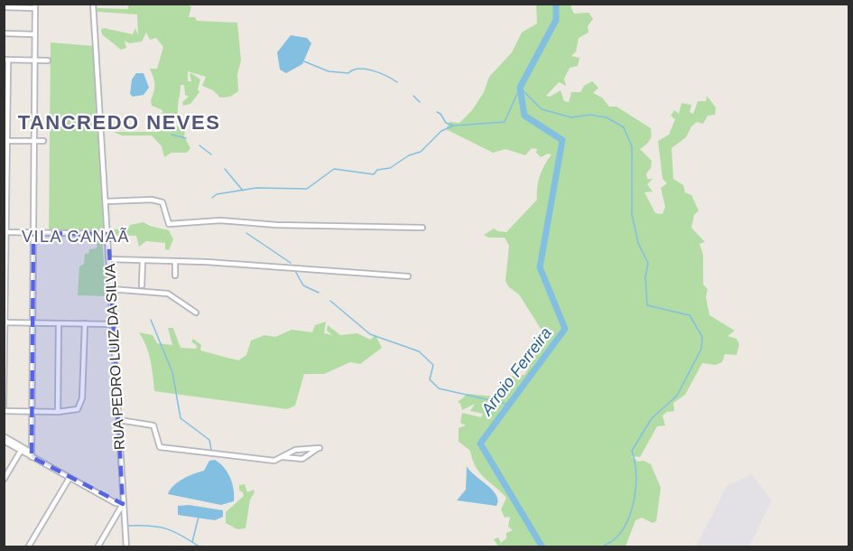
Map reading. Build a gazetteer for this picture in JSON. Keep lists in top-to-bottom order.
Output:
{
  "streets": {
    "street": ["RUA PEDRO LUIZ DA SILVA"]
  },
  "districts": ["TANCREDO NEVES", "VILA CANAÃ"],
  "water": ["Arroio Ferreira"]
}
